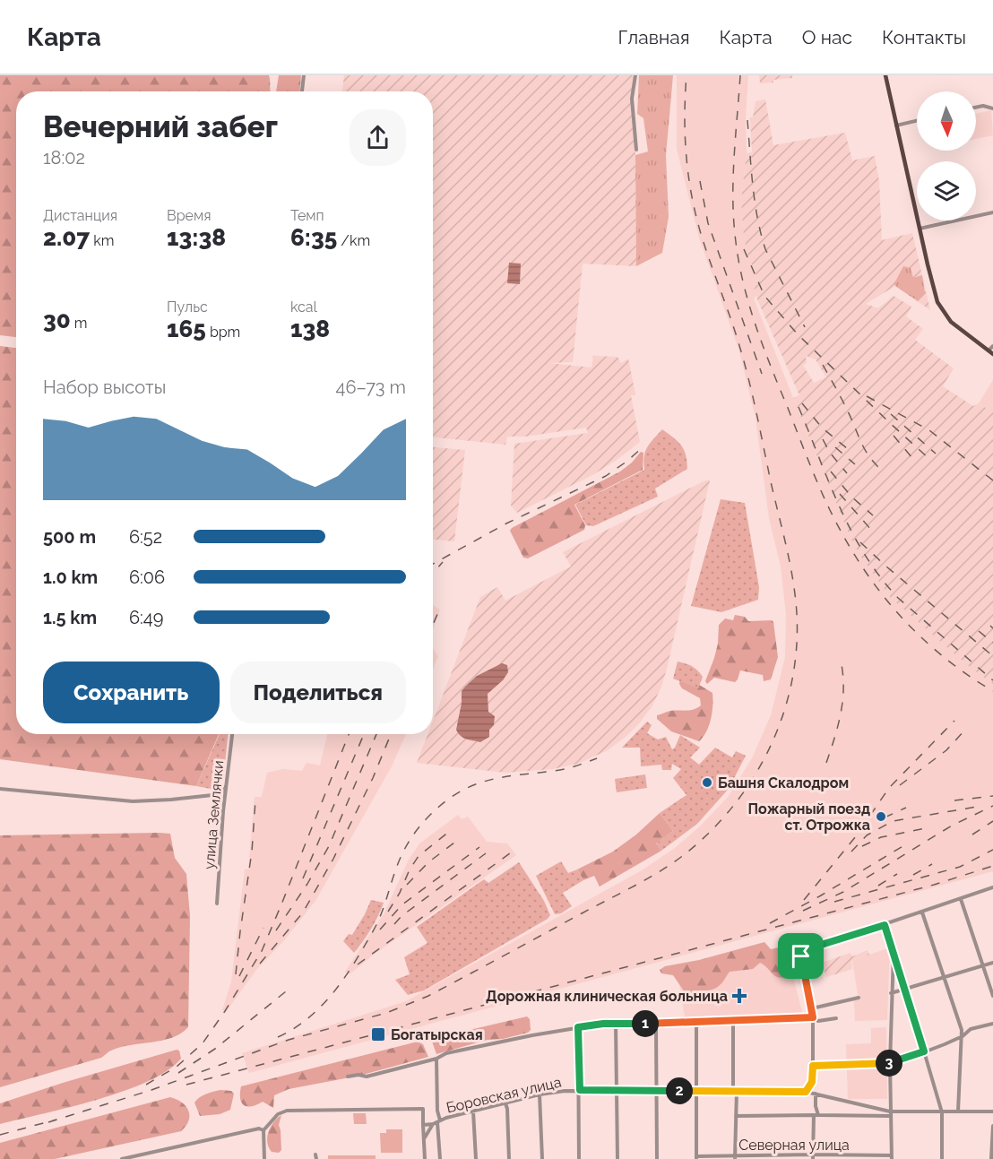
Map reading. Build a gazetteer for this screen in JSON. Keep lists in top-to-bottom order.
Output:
{
  "streets": {
    "street": ["улица Землячки", "Боровская улица", "Северная улица"]
  },
  "places": {
    "other": ["Башня Скалодром", "Пожарный поезд ст. Отрожка"],
    "health": ["Дорожная клиническая больница"],
    "transit": ["Богатырская"]
  },
  "north": "bottom",
  "page": {
    "header": "Карта",
    "nav": [
      "Главная",
      "Карта",
      "О нас",
      "Контакты"
    ],
    "heading": ["Вечерний забег", "18:02"],
    "stats": [
      ["Дистанция", "2.07 km"],
      ["Время", "13:38"],
      ["Темп", "6:35 /km"],
      ["30 m"],
      ["Пульс", "165 bpm"],
      ["kcal", "138"]
    ],
    "chart": ["Набор высоты", "46–73 m"],
    "list": [
      {
        "name": "500 m",
        "note": "6:52"
      },
      {
        "name": "1.0 km",
        "note": "6:06"
      },
      {
        "name": "1.5 km",
        "note": "6:49"
      }
    ],
    "buttons": ["Сохранить", "Поделиться"],
    "pins": ["1", "3", "2"]
  }
}
